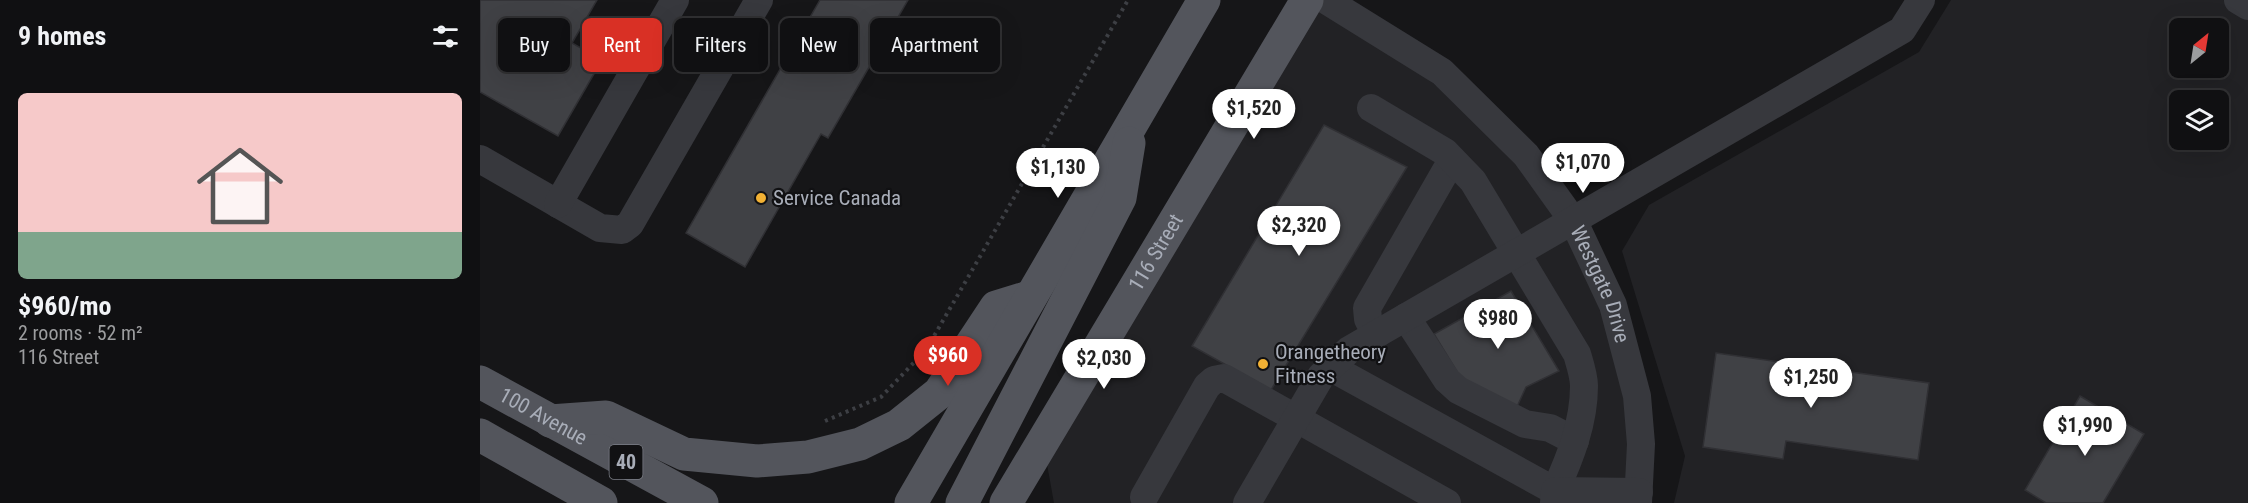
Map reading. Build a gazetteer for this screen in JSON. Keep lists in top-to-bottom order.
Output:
{
  "streets": {
    "main road": ["116 Street", "100 Avenue", "40"],
    "street": ["Westgate Drive"]
  },
  "places": ["Service Canada", "Orangetheory Fitness"],
  "north": "top right",
  "page": {
    "heading": "9 homes",
    "chip": [
      "Buy",
      "Rent",
      "Filters",
      "New",
      "Apartment"
    ],
    "list": [
      {
        "name": "$960/mo",
        "note": "2 rooms · 52 m² · 116 Street"
      }
    ],
    "price": [
      "$1,520",
      "$1,070",
      "$1,130",
      "$2,320",
      "$980",
      "$960",
      "$2,030",
      "$1,250",
      "$1,990"
    ]
  }
}
